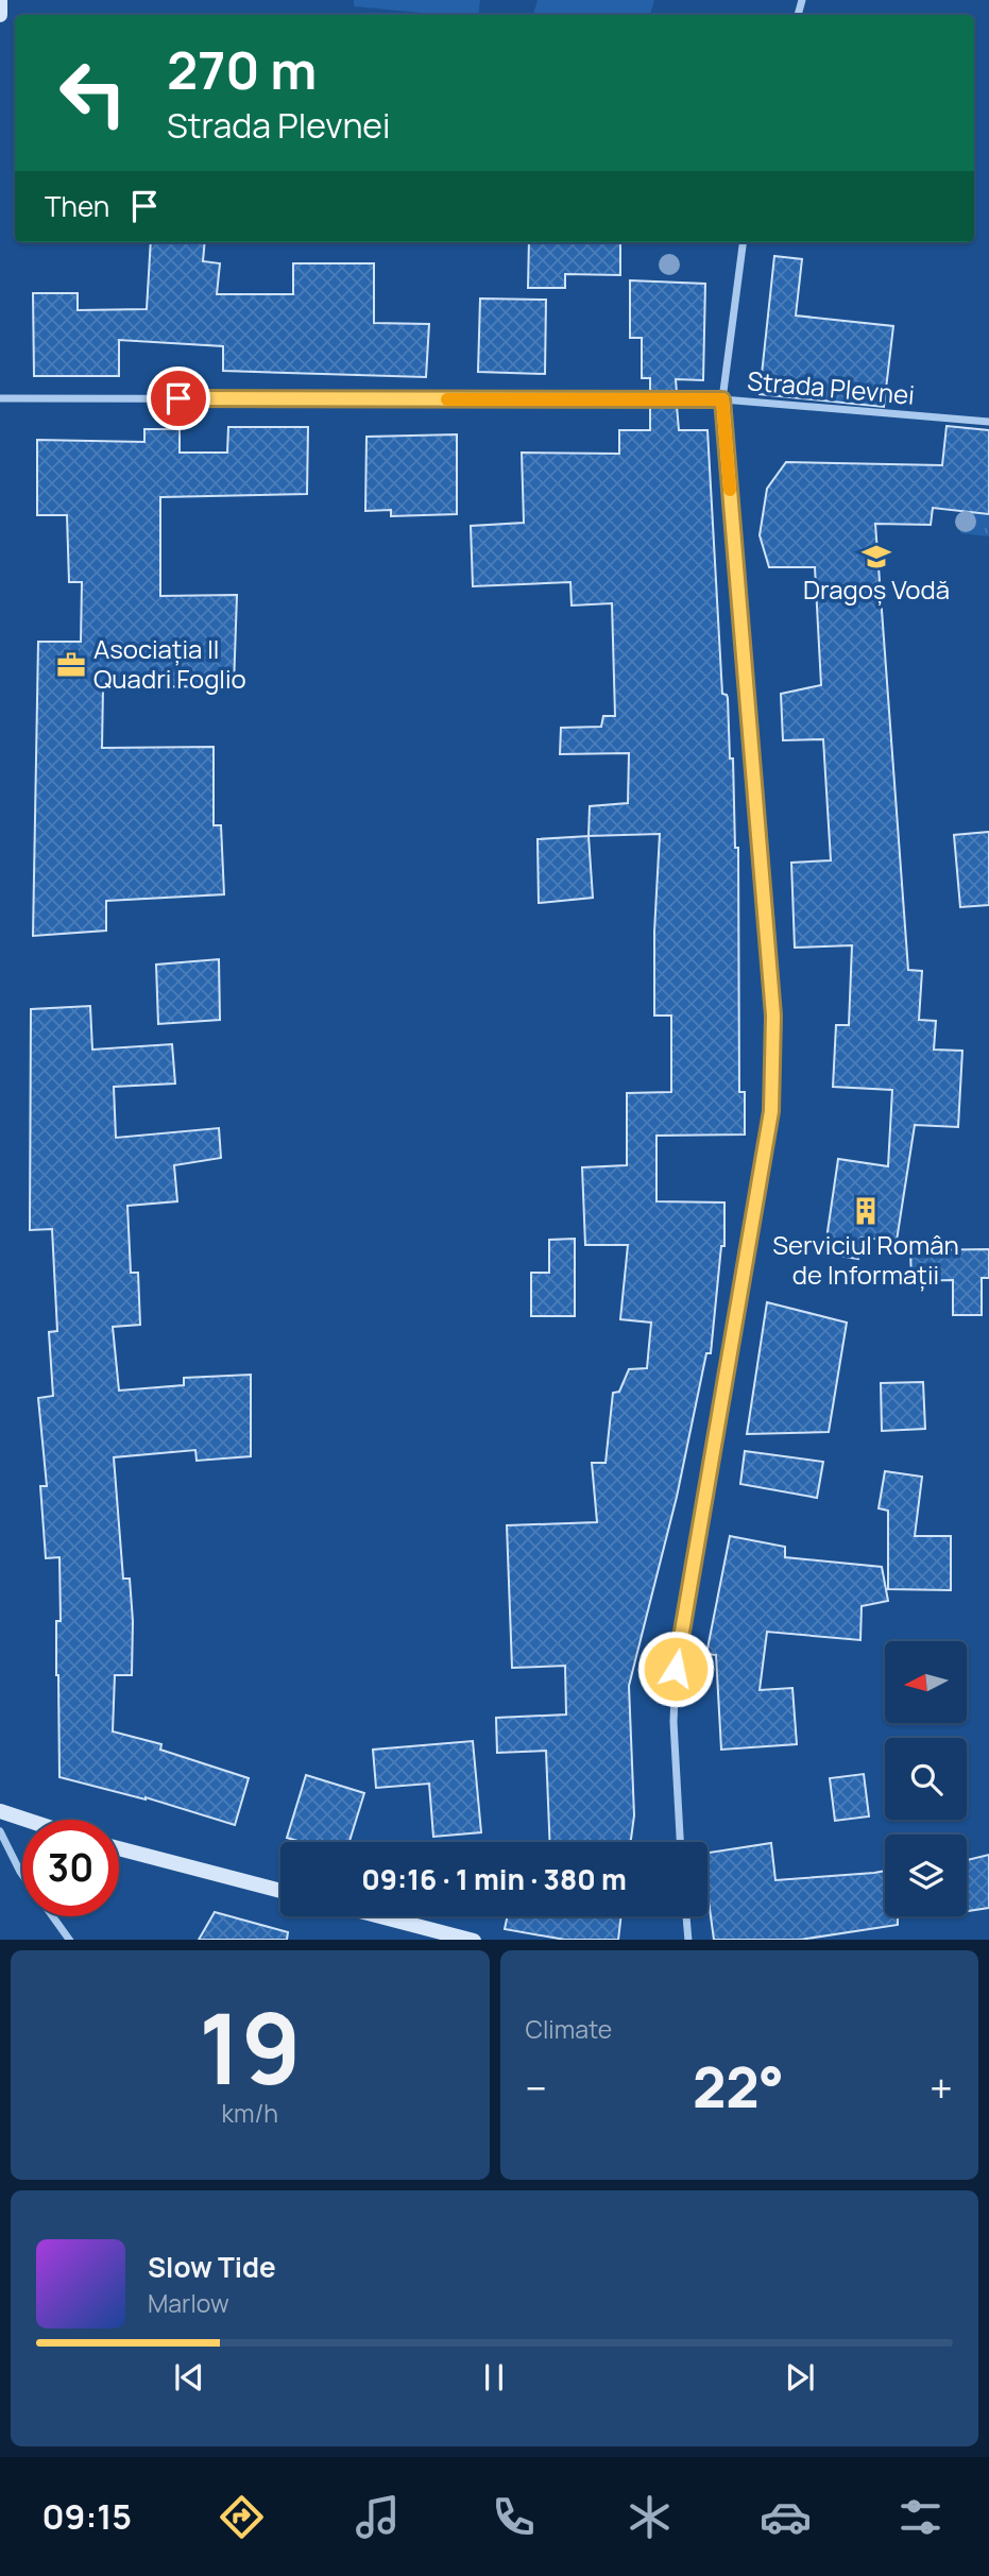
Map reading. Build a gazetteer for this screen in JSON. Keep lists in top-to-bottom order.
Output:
{
  "streets": {
    "street": ["Strada Plevnei"]
  },
  "places": {
    "school or university": ["Dragoș Vodă"],
    "office": ["Asociația Il Quadri Foglio"],
    "building": ["Serviciul Român de Informații"]
  },
  "north": "left",
  "page": {
    "turn": ["270 m", "Strada Plevnei"],
    "then": "Then",
    "limit": "30",
    "trip": "09:16 · 1 min · 380 m",
    "tile": [
      ["19", "km/h"],
      "Climate"
    ],
    "heat": ["−", "22°", "+"],
    "song": ["Slow Tide", "Marlow"],
    "tabs": "09:15"
  }
}
